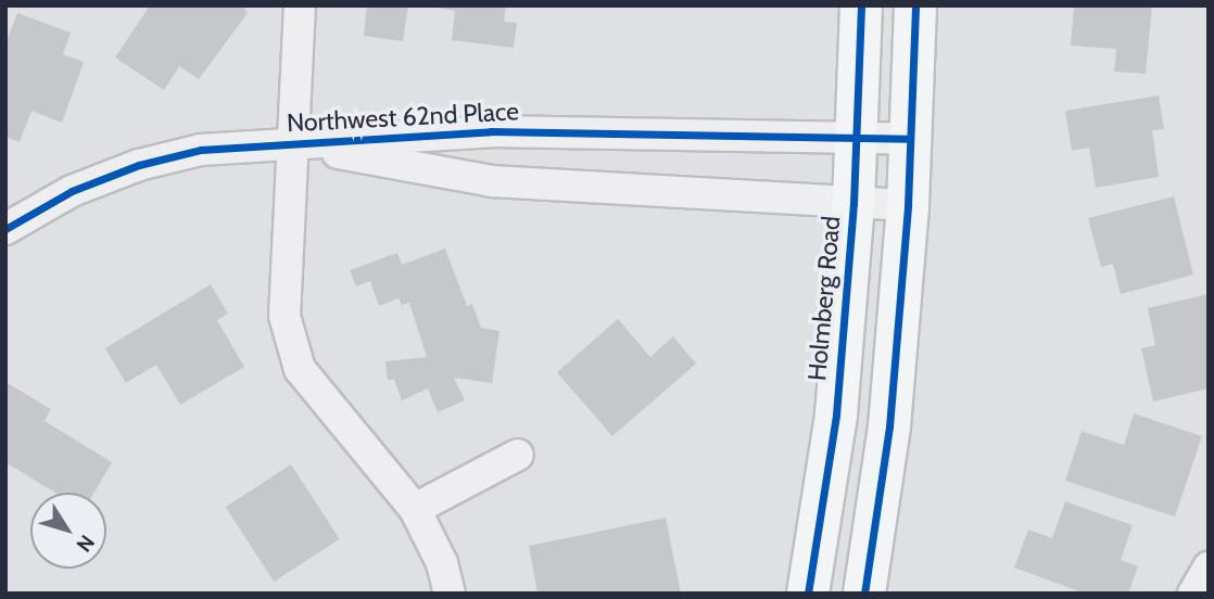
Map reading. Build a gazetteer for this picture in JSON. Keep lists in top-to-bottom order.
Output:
{
  "streets": {
    "street": ["Northwest 62nd Place", "Holmberg Road"]
  },
  "crossings": [
    ["Northwest 62nd Place", "Holmberg Road"]
  ],
  "north": "bottom right"
}
